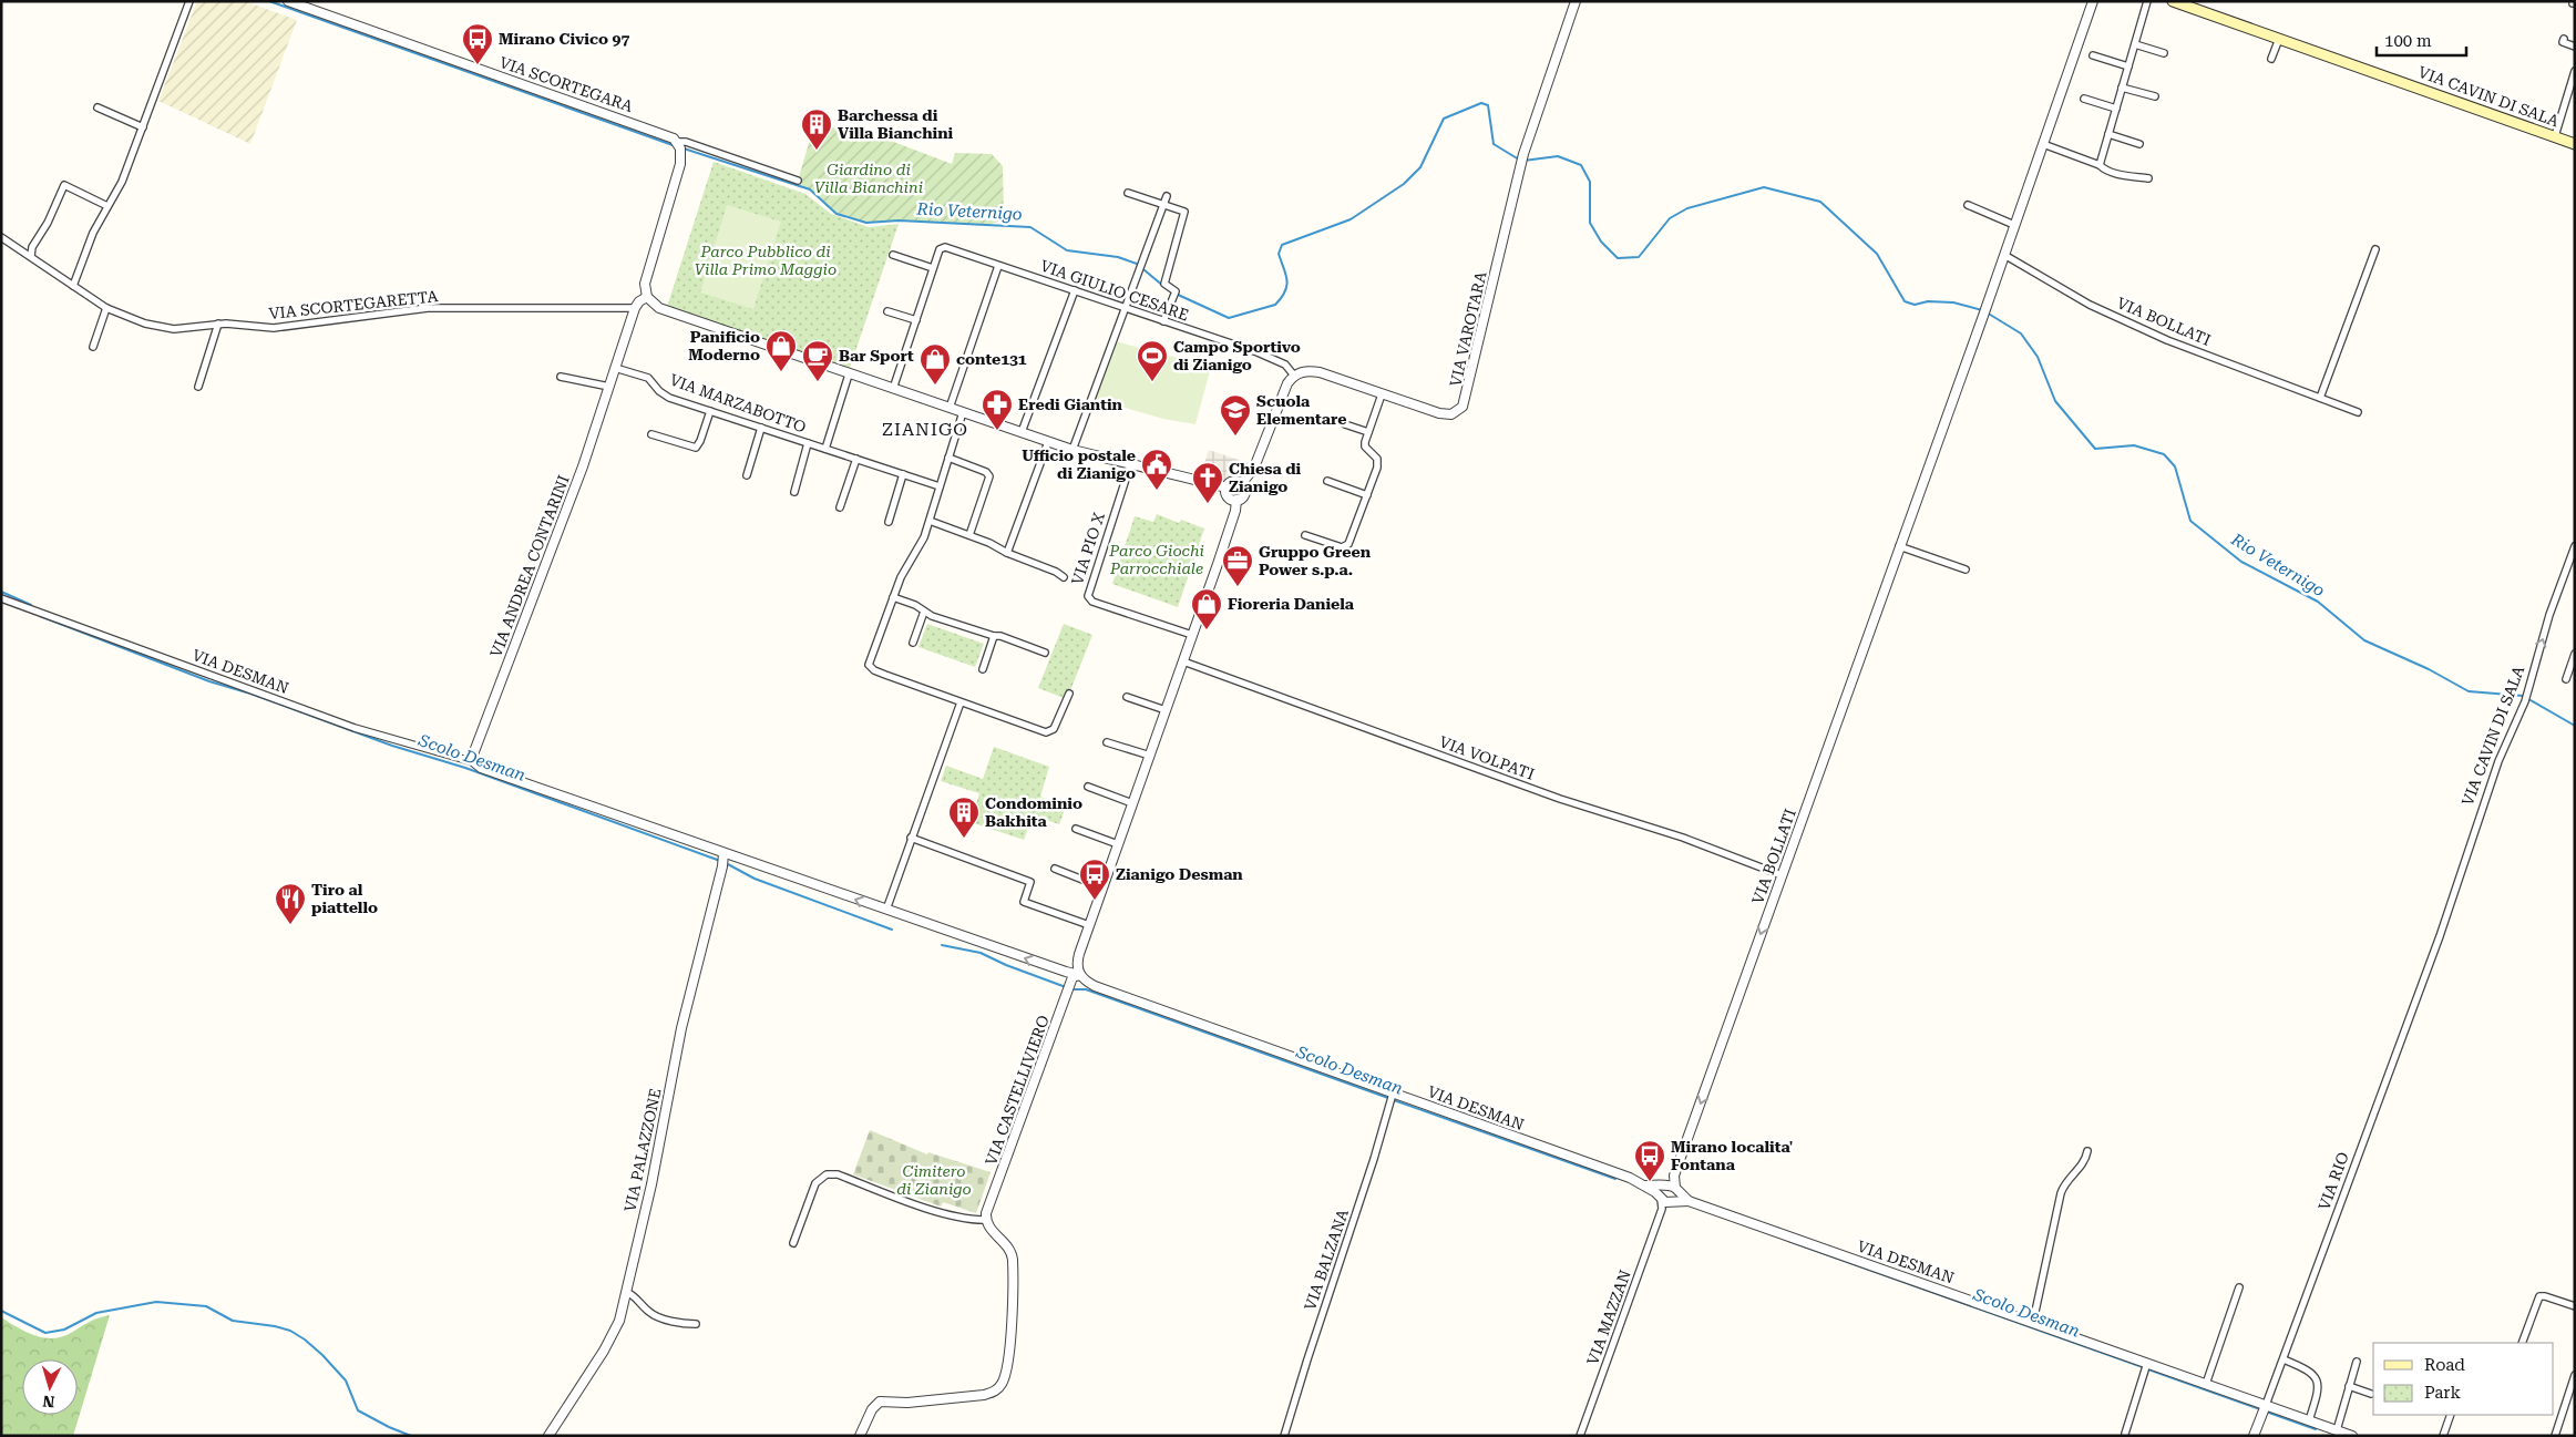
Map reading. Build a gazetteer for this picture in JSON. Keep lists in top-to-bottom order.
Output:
{
  "streets": {
    "main road": ["VIA CAVIN DI SALA"],
    "street": [
      "VIA SCORTEGARA",
      "VIA GIULIO CESARE",
      "VIA SCORTEGARETTA",
      "VIA BOLLATI",
      "VIA VAROTARA",
      "VIA MARZABOTTO",
      "VIA PIO X",
      "VIA ANDREA CONTARINI",
      "VIA DESMAN",
      "VIA VOLPATI",
      "VIA CASTELLIVIERO",
      "VIA PALAZZONE",
      "VIA RIO",
      "VIA BALZANA",
      "VIA MAZZAN"
    ]
  },
  "crossings": [
    ["VIA CAVIN DI SALA", "VIA RIO"],
    ["VIA GIULIO CESARE", "VIA VAROTARA"],
    ["VIA SCORTEGARETTA", "VIA ANDREA CONTARINI"],
    ["VIA BOLLATI", "VIA DESMAN"],
    ["VIA BOLLATI", "VIA VOLPATI"],
    ["VIA BOLLATI", "VIA MAZZAN"],
    ["VIA MARZABOTTO", "VIA ANDREA CONTARINI"],
    ["VIA ANDREA CONTARINI", "VIA DESMAN"],
    ["VIA DESMAN", "VIA CASTELLIVIERO"],
    ["VIA DESMAN", "VIA PALAZZONE"],
    ["VIA DESMAN", "VIA RIO"],
    ["VIA DESMAN", "VIA BALZANA"],
    ["VIA DESMAN", "VIA MAZZAN"]
  ],
  "one_way": ["VIA CAVIN DI SALA"],
  "districts": ["ZIANIGO"],
  "water": ["Rio Veternigo", "Scolo Desman"],
  "parks": [
    "Giardino di Villa Bianchini",
    "Parco Pubblico di Villa Primo Maggio",
    "Parco Giochi Parrocchiale",
    "Cimitero di Zianigo"
  ],
  "places": {
    "bus stop": ["Mirano Civico 97", "Zianigo Desman", "Mirano localita' Fontana"],
    "building": ["Barchessa di Villa Bianchini", "Condominio Bakhita"],
    "shop": ["Panificio Moderno", "conte131", "Fioreria Daniela"],
    "cafe": ["Bar Sport"],
    "sports": ["Campo Sportivo di Zianigo"],
    "pharmacy": ["Eredi Giantin"],
    "school or university": ["Scuola Elementare"],
    "public building": ["Ufficio postale di Zianigo"],
    "church": ["Chiesa di Zianigo"],
    "office": ["Gruppo Green Power s.p.a."],
    "restaurant": ["Tiro al piattello"]
  },
  "legend": ["Road", "Park"],
  "scale_bar": "100 m",
  "north": "bottom"
}
